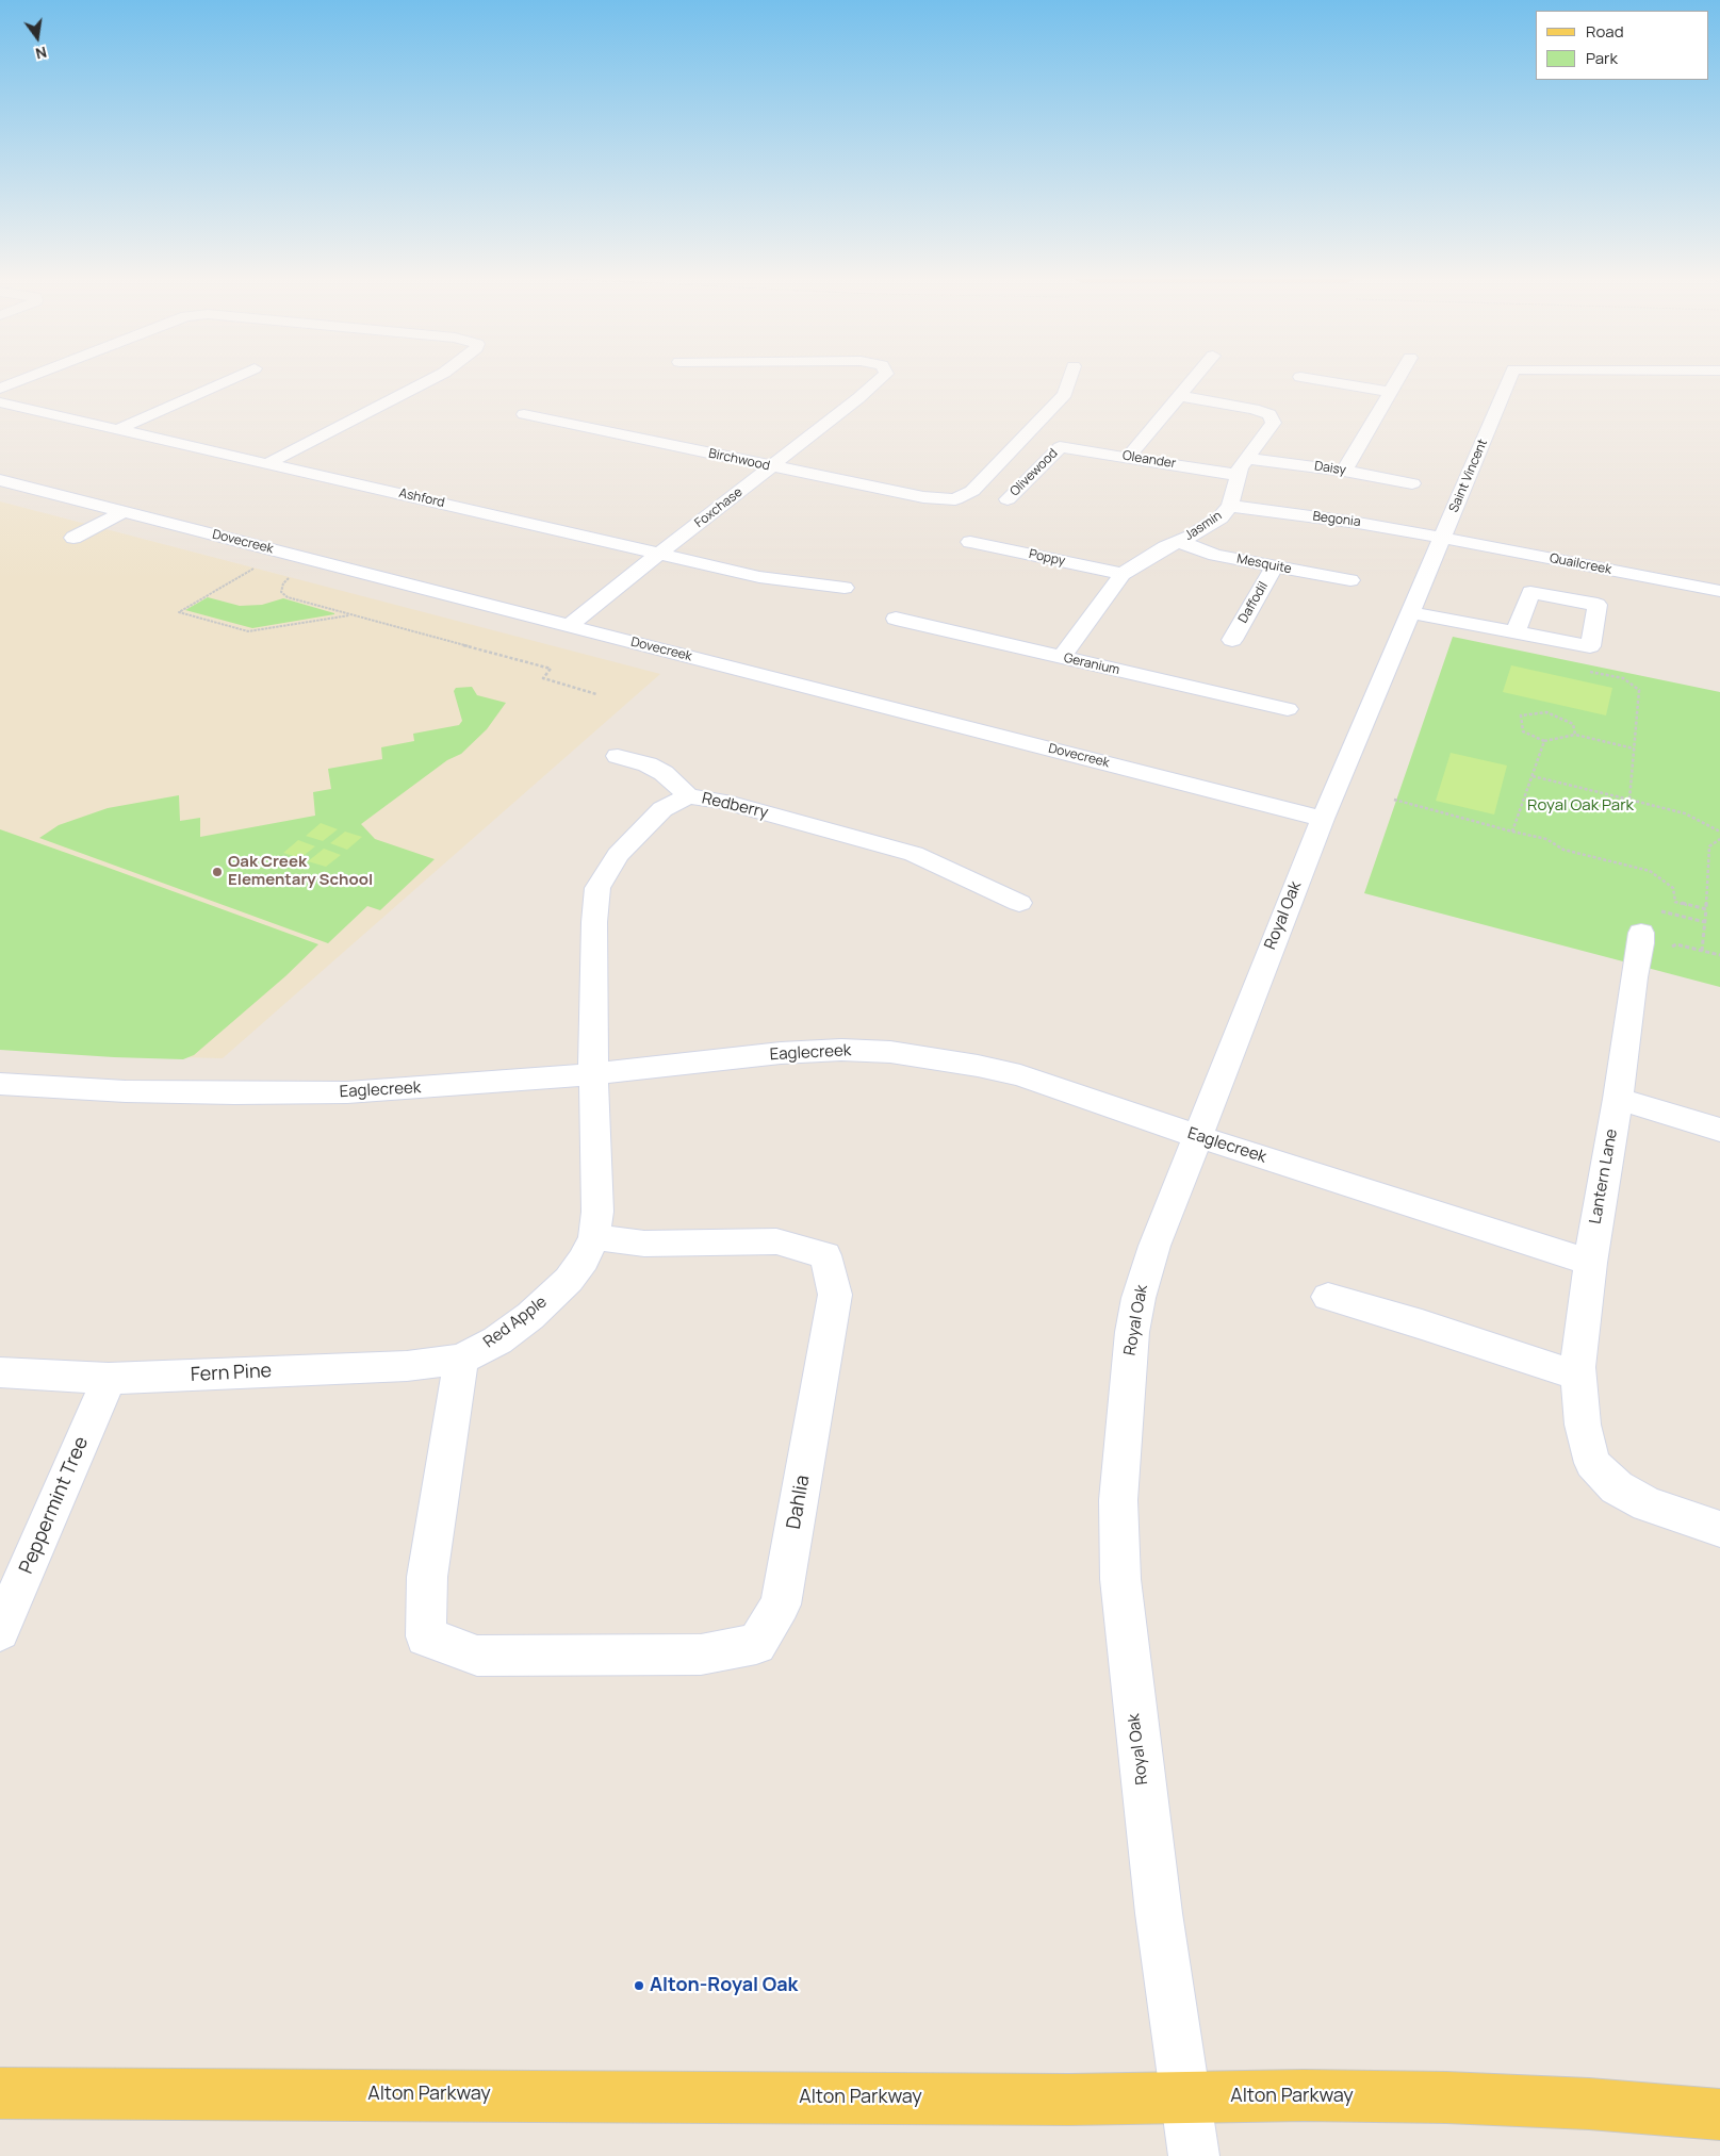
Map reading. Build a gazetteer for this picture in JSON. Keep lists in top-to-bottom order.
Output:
{
  "streets": {
    "main road": ["Alton Parkway"],
    "street": [
      "Birchwood",
      "Oleander",
      "Daisy",
      "Olivewood",
      "Saint Vincent",
      "Ashford",
      "Foxchase",
      "Begonia",
      "Jasmin",
      "Dovecreek",
      "Poppy",
      "Mesquite",
      "Quailcreek",
      "Daffodil",
      "Geranium",
      "Redberry",
      "Royal Oak",
      "Eaglecreek",
      "Lantern Lane",
      "Red Apple",
      "Fern Pine",
      "Dahlia",
      "Peppermint Tree"
    ]
  },
  "crossings": [
    ["Birchwood", "Foxchase"],
    ["Oleander", "Olivewood"],
    ["Oleander", "Jasmin"],
    ["Daisy", "Jasmin"],
    ["Saint Vincent", "Begonia"],
    ["Saint Vincent", "Quailcreek"],
    ["Saint Vincent", "Royal Oak"],
    ["Ashford", "Foxchase"],
    ["Foxchase", "Dovecreek"],
    ["Begonia", "Jasmin"],
    ["Begonia", "Quailcreek"],
    ["Begonia", "Royal Oak"],
    ["Jasmin", "Poppy"],
    ["Jasmin", "Mesquite"],
    ["Jasmin", "Geranium"],
    ["Dovecreek", "Royal Oak"],
    ["Mesquite", "Daffodil"],
    ["Quailcreek", "Royal Oak"],
    ["Redberry", "Eaglecreek"],
    ["Redberry", "Red Apple"],
    ["Royal Oak", "Eaglecreek"],
    ["Royal Oak", "Alton Parkway"],
    ["Eaglecreek", "Lantern Lane"],
    ["Eaglecreek", "Red Apple"],
    ["Red Apple", "Fern Pine"],
    ["Red Apple", "Dahlia"],
    ["Fern Pine", "Dahlia"],
    ["Fern Pine", "Peppermint Tree"]
  ],
  "parks": ["Royal Oak Park"],
  "places": ["Oak Creek Elementary School", "Alton-Royal Oak"],
  "legend": ["Road", "Park"],
  "north": "bottom"
}
